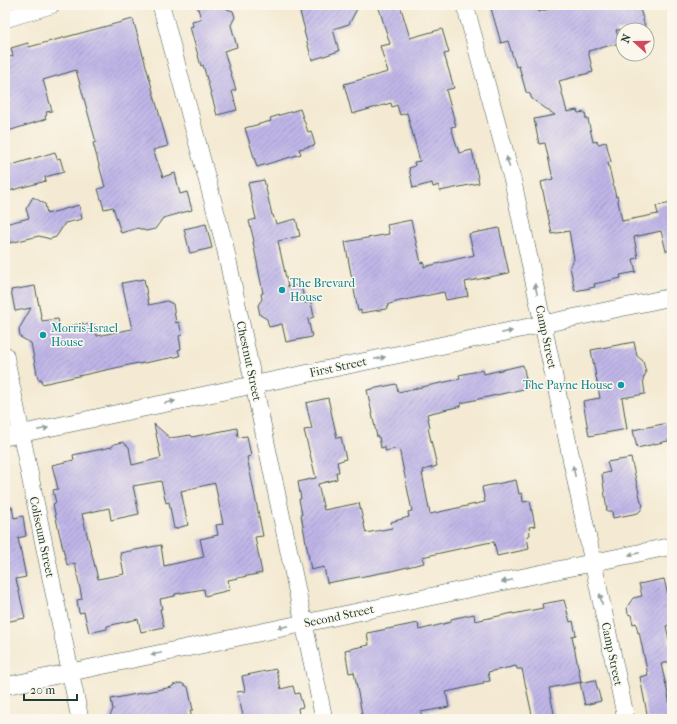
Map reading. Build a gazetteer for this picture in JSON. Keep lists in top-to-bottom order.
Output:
{
  "streets": {
    "street": [
      "Camp Street",
      "Chestnut Street",
      "First Street",
      "Coliseum Street",
      "Second Street"
    ]
  },
  "crossings": [
    ["Camp Street", "First Street"],
    ["Camp Street", "Second Street"],
    ["Chestnut Street", "First Street"],
    ["Chestnut Street", "Second Street"],
    ["First Street", "Coliseum Street"],
    ["Coliseum Street", "Second Street"]
  ],
  "one_way": ["Camp Street", "First Street", "Second Street"],
  "places": ["The Brevard House", "Morris-Israel House", "The Payne House"],
  "scale_bar": "20 m",
  "north": "left"
}
